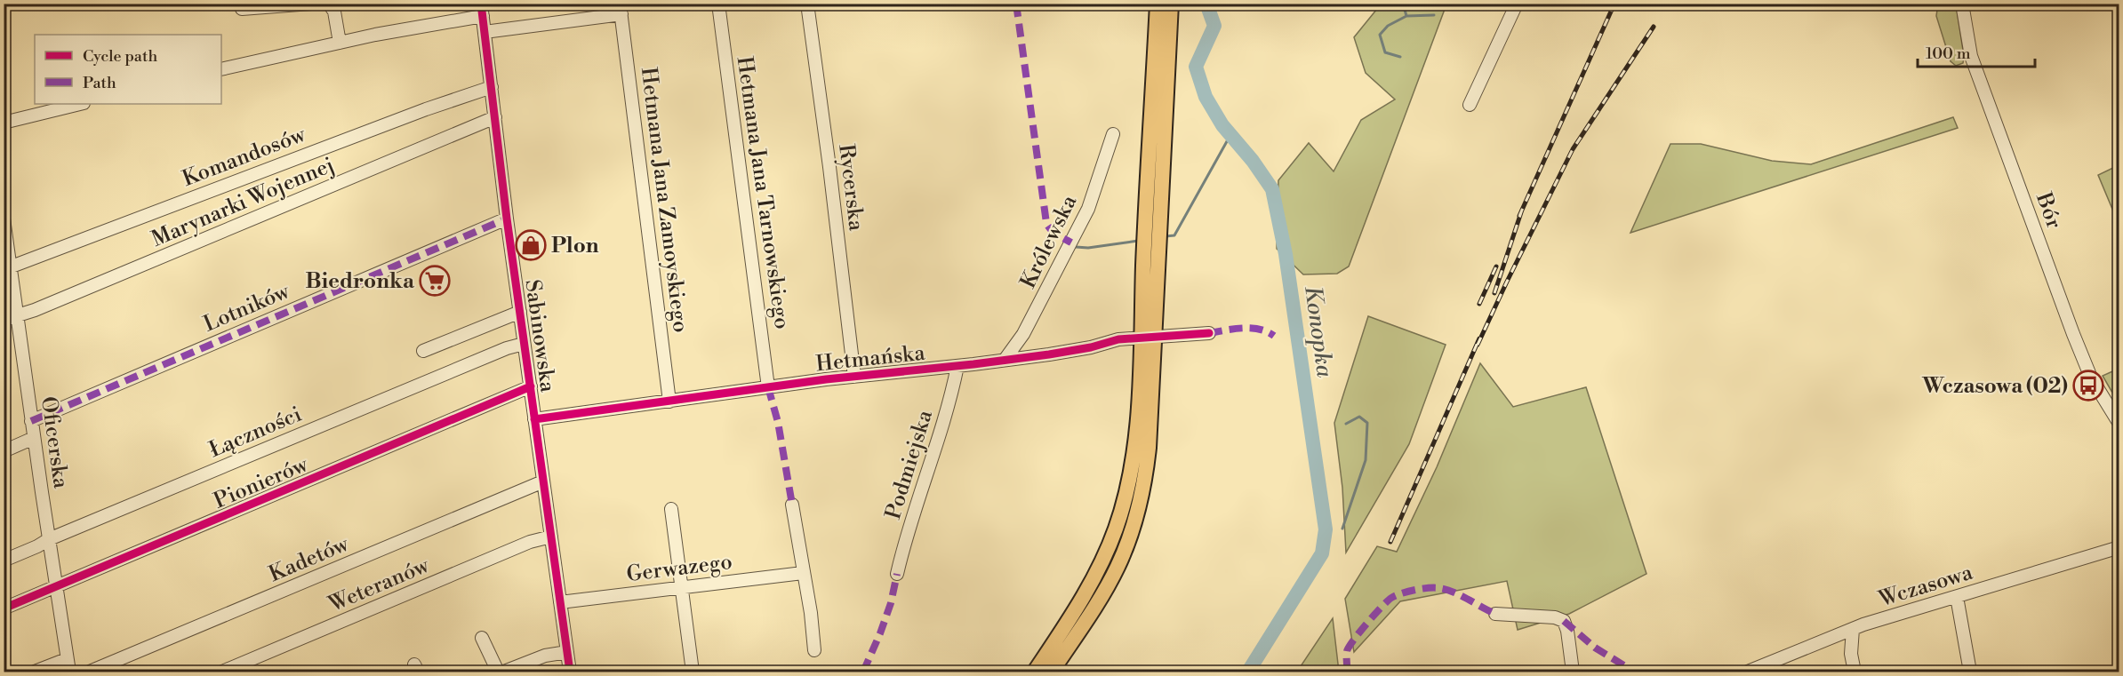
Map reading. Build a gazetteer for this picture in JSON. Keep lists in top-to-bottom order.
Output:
{
  "streets": {
    "street": [
      "Komandosów",
      "Rycerska",
      "Hetmana Jana Tarnowskiego",
      "Hetmana Jana Zamoyskiego",
      "Marynarki Wojennej",
      "Bór",
      "Królewska",
      "Lotników",
      "Sabinowska",
      "Hetmańska",
      "Łączności",
      "Oficerska",
      "Podmiejska",
      "Pionierów",
      "Kadetów",
      "Gerwazego",
      "Weteranów",
      "Wczasowa"
    ]
  },
  "crossings": [
    ["Komandosów", "Sabinowska"],
    ["Komandosów", "Oficerska"],
    ["Rycerska", "Hetmańska"],
    ["Hetmana Jana Tarnowskiego", "Hetmańska"],
    ["Hetmana Jana Zamoyskiego", "Hetmańska"],
    ["Marynarki Wojennej", "Sabinowska"],
    ["Marynarki Wojennej", "Oficerska"],
    ["Królewska", "Hetmańska"],
    ["Lotników", "Sabinowska"],
    ["Lotników", "Oficerska"],
    ["Sabinowska", "Hetmańska"],
    ["Sabinowska", "Łączności"],
    ["Sabinowska", "Pionierów"],
    ["Sabinowska", "Kadetów"],
    ["Sabinowska", "Gerwazego"],
    ["Sabinowska", "Weteranów"],
    ["Hetmańska", "Podmiejska"],
    ["Łączności", "Oficerska"],
    ["Oficerska", "Pionierów"]
  ],
  "water": ["Konopka"],
  "places": {
    "shop": ["Plon"],
    "supermarket": ["Biedronka"],
    "bus stop": ["Wczasowa (02)"]
  },
  "legend": ["Cycle path", "Path"],
  "scale_bar": "100 m"
}
